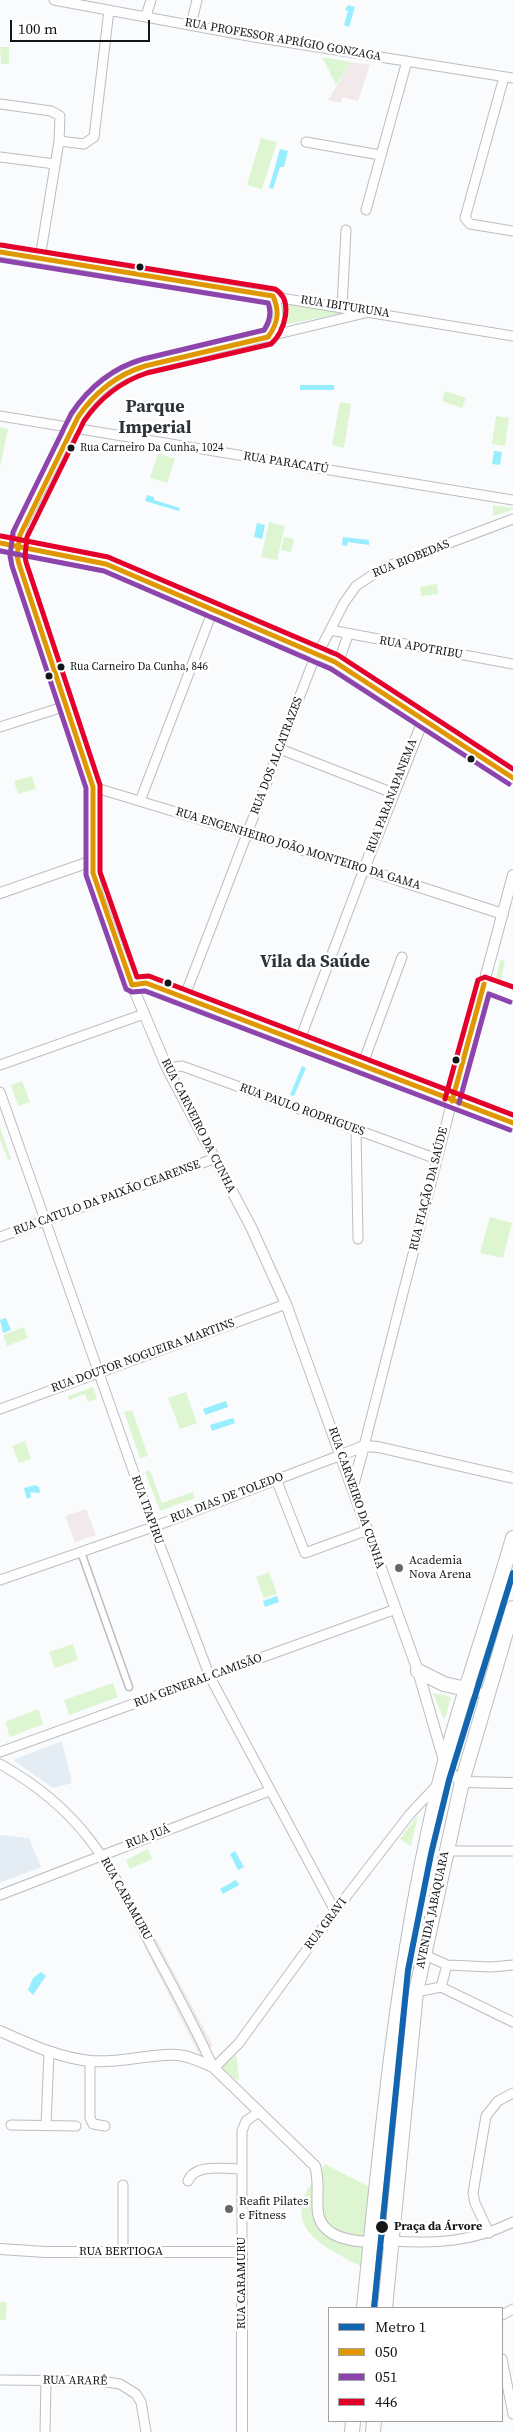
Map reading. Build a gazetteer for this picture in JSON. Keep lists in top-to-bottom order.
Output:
{
  "streets": {
    "main road": ["AVENIDA JABAQUARA"],
    "street": [
      "RUA PROFESSOR APRÍGIO GONZAGA",
      "RUA IBITURUNA",
      "RUA PARACATÚ",
      "RUA BIOBEDAS",
      "RUA APOTRIBU",
      "RUA DOS ALCATRAZES",
      "RUA PARANAPANEMA",
      "RUA ENGENHEIRO JOÃO MONTEIRO DA GAMA",
      "RUA PAULO RODRIGUES",
      "RUA CARNEIRO DA CUNHA",
      "RUA FIAÇÃO DA SAÚDE",
      "RUA CATULO DA PAIXÃO CEARENSE",
      "RUA DOUTOR NOGUEIRA MARTINS",
      "RUA DIAS DE TOLEDO",
      "RUA ITAPIRU",
      "RUA GENERAL CAMISÃO",
      "RUA JUÁ",
      "RUA CARAMURU",
      "RUA GRAVI",
      "RUA BERTIOGA",
      "RUA ARARÊ"
    ]
  },
  "crossings": [
    ["RUA IBITURUNA", "RUA CARNEIRO DA CUNHA"],
    ["RUA PARACATÚ", "RUA CARNEIRO DA CUNHA"],
    ["RUA BIOBEDAS", "RUA APOTRIBU"],
    ["RUA BIOBEDAS", "RUA DOS ALCATRAZES"],
    ["RUA DOS ALCATRAZES", "RUA ENGENHEIRO JOÃO MONTEIRO DA GAMA"],
    ["RUA PARANAPANEMA", "RUA ENGENHEIRO JOÃO MONTEIRO DA GAMA"],
    ["RUA ENGENHEIRO JOÃO MONTEIRO DA GAMA", "RUA CARNEIRO DA CUNHA"],
    ["RUA ENGENHEIRO JOÃO MONTEIRO DA GAMA", "RUA FIAÇÃO DA SAÚDE"],
    ["RUA PAULO RODRIGUES", "RUA CARNEIRO DA CUNHA"],
    ["RUA PAULO RODRIGUES", "RUA FIAÇÃO DA SAÚDE"],
    ["RUA CARNEIRO DA CUNHA", "RUA CATULO DA PAIXÃO CEARENSE"],
    ["RUA CARNEIRO DA CUNHA", "RUA DOUTOR NOGUEIRA MARTINS"],
    ["RUA CARNEIRO DA CUNHA", "RUA DIAS DE TOLEDO"],
    ["RUA CARNEIRO DA CUNHA", "RUA GENERAL CAMISÃO"],
    ["RUA CARNEIRO DA CUNHA", "AVENIDA JABAQUARA"],
    ["RUA CATULO DA PAIXÃO CEARENSE", "RUA ITAPIRU"],
    ["RUA DOUTOR NOGUEIRA MARTINS", "RUA ITAPIRU"],
    ["RUA DIAS DE TOLEDO", "RUA ITAPIRU"],
    ["RUA ITAPIRU", "RUA GENERAL CAMISÃO"],
    ["RUA ITAPIRU", "RUA JUÁ"],
    ["RUA ITAPIRU", "RUA GRAVI"],
    ["RUA JUÁ", "RUA CARAMURU"],
    ["RUA CARAMURU", "RUA GRAVI"],
    ["RUA CARAMURU", "RUA BERTIOGA"],
    ["AVENIDA JABAQUARA", "RUA GRAVI"]
  ],
  "districts": ["Parque Imperial", "Vila da Saúde"],
  "places": [
    "Rua Carneiro Da Cunha, 1024",
    "Rua Carneiro Da Cunha, 846",
    "Academia Nova Arena",
    "Reafit Pilates e Fitness",
    "Praça da Árvore"
  ],
  "lines": [
    "transit line 446",
    "transit line 050",
    "transit line 051",
    "metro line 1"
  ],
  "legend": [
    "Metro 1",
    "050",
    "051",
    "446"
  ],
  "scale_bar": "100 m"
}
